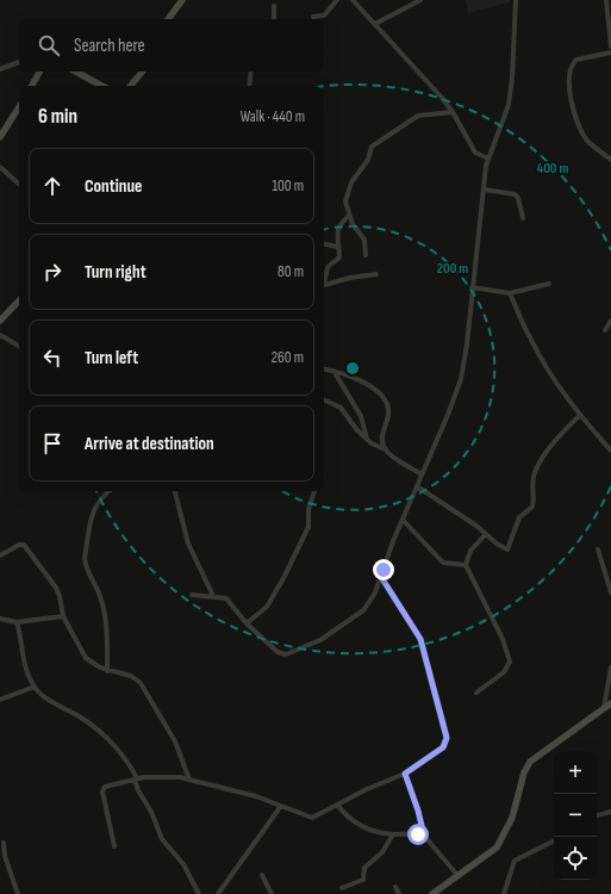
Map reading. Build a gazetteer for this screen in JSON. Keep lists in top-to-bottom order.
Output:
{
  "page": {
    "search": "Search here",
    "heading": ["6 min", "Walk · 440 m"],
    "list": [
      ["Continue", "100 m"],
      ["Turn right", "80 m"],
      ["Turn left", "260 m"],
      "Arrive at destination"
    ],
    "map_buttons": ["+", "−"]
  },
  "rings": ["400 m", "200 m"]
}
